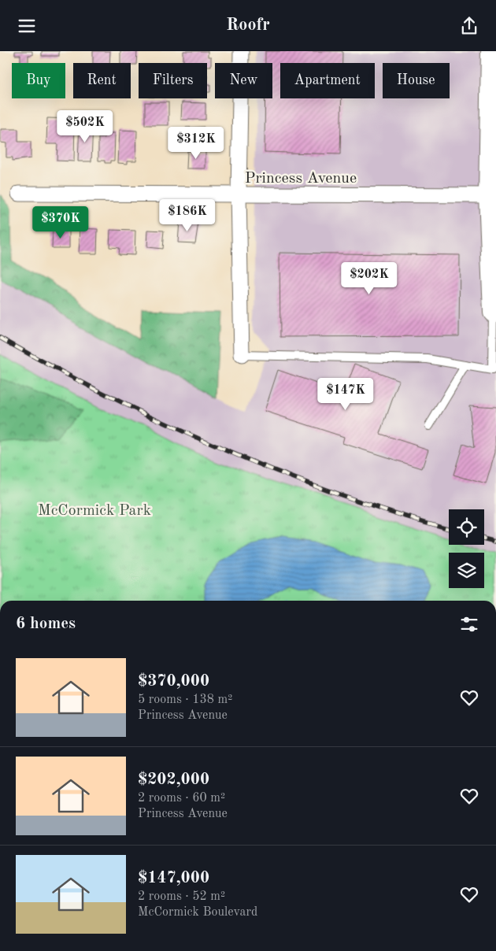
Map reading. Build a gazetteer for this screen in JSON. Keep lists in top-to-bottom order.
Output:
{
  "streets": {
    "street": ["Princess Avenue"]
  },
  "parks": ["McCormick Park"],
  "page": {
    "header": "Roofr",
    "chip": [
      "Buy",
      "Rent",
      "Filters",
      "New",
      "Apartment",
      "House"
    ],
    "price": [
      "$502K",
      "$312K",
      "$186K",
      "$370K",
      "$202K",
      "$147K"
    ],
    "heading": "6 homes",
    "list": [
      {
        "name": "$370,000",
        "note": "5 rooms · 138 m² · Princess Avenue"
      },
      {
        "name": "$202,000",
        "note": "2 rooms · 60 m² · Princess Avenue"
      },
      {
        "name": "$147,000",
        "note": "2 rooms · 52 m² · McCormick Boulevard"
      }
    ]
  }
}
